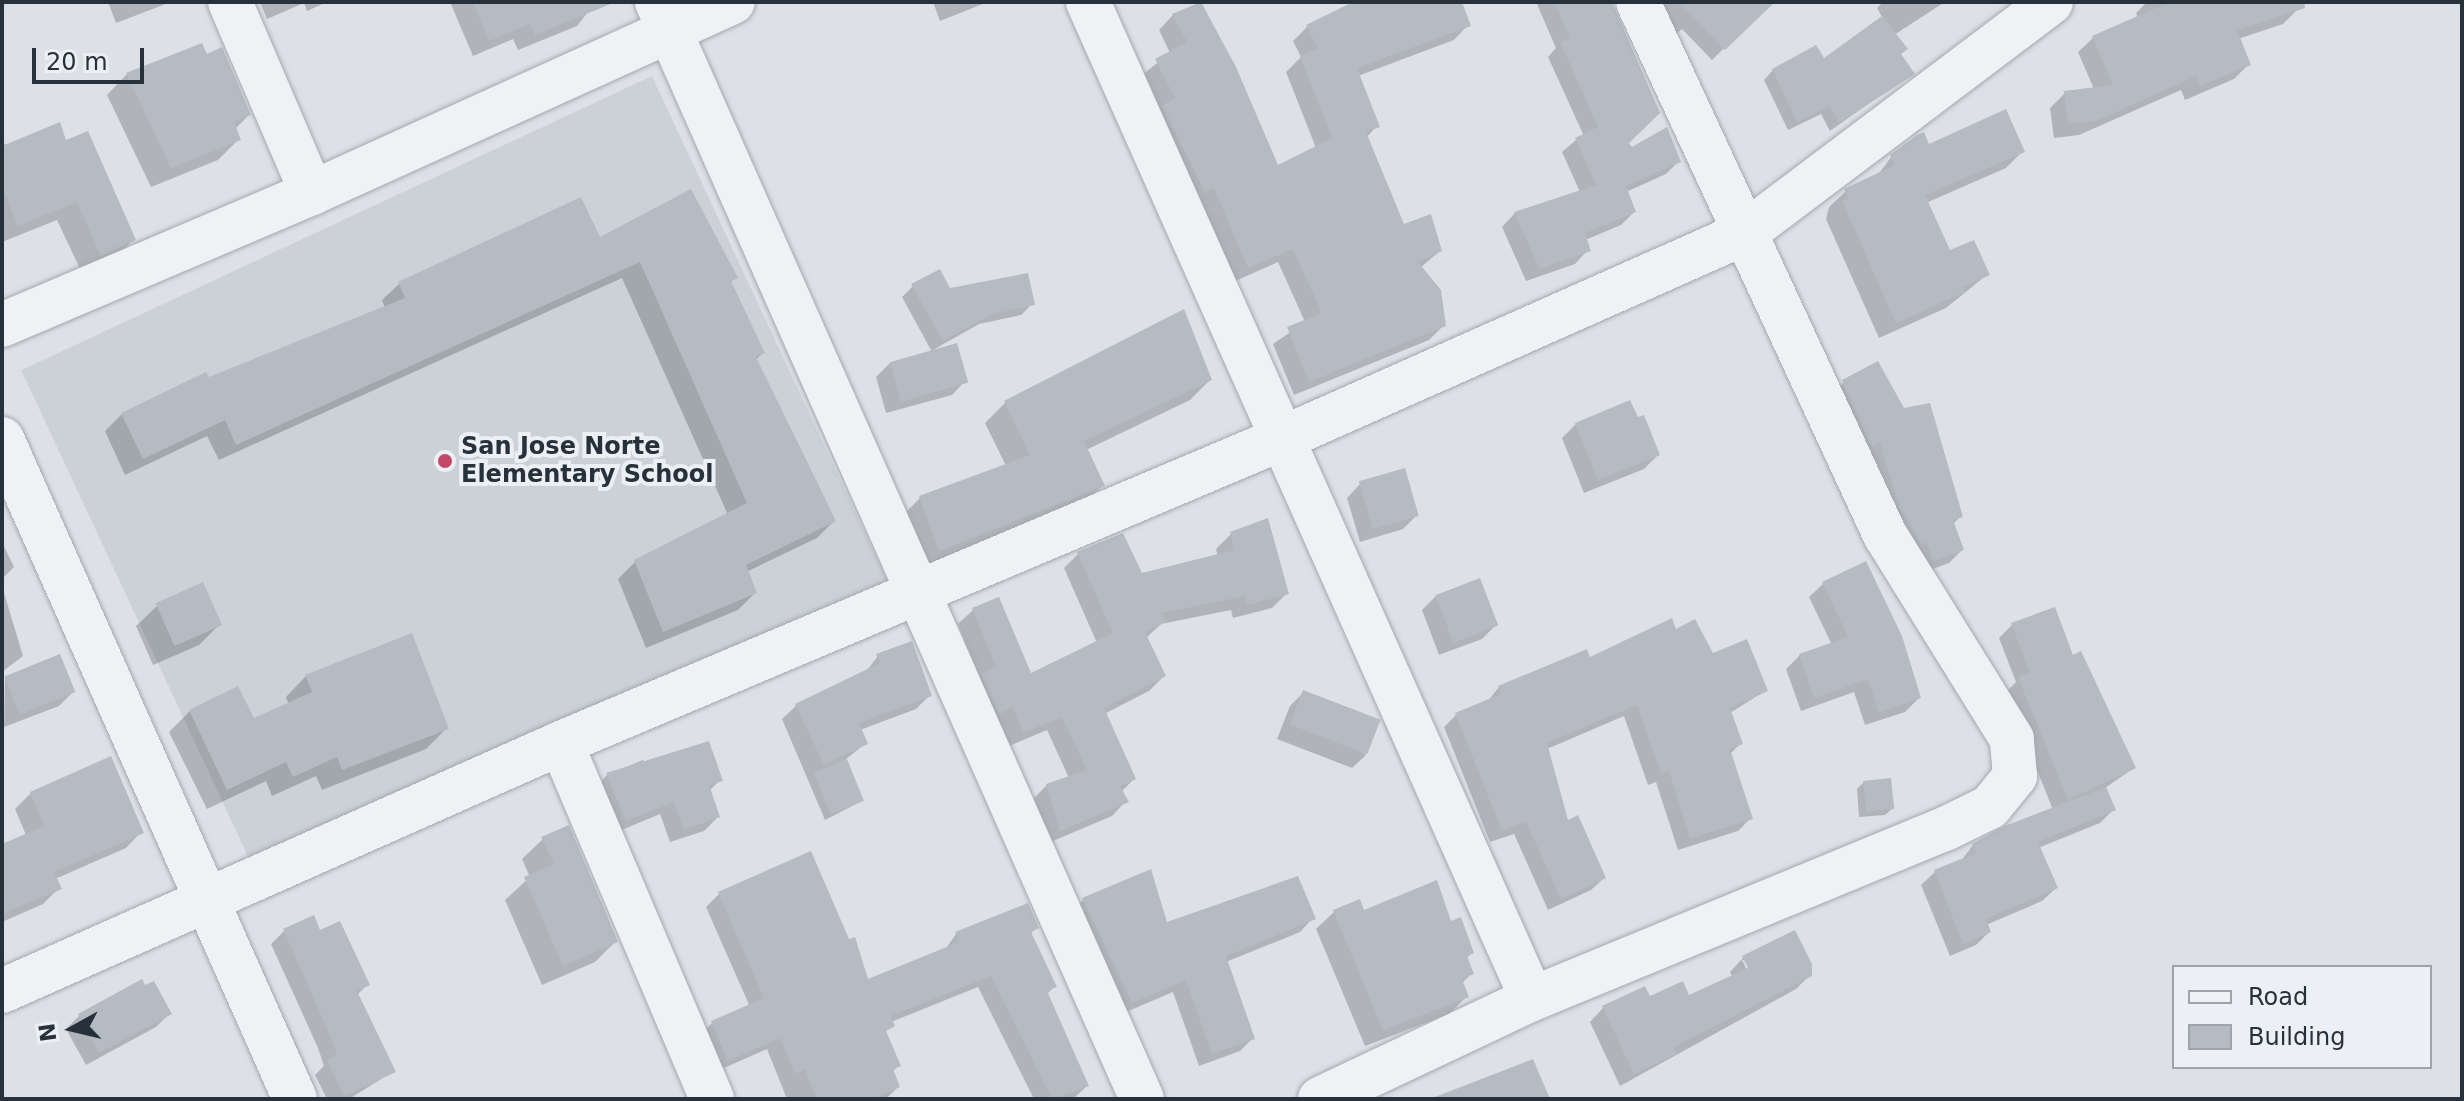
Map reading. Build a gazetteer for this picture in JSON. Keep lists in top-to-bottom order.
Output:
{
  "places": ["San Jose Norte Elementary School"],
  "legend": ["Road", "Building"],
  "scale_bar": "20 m",
  "north": "left"
}
